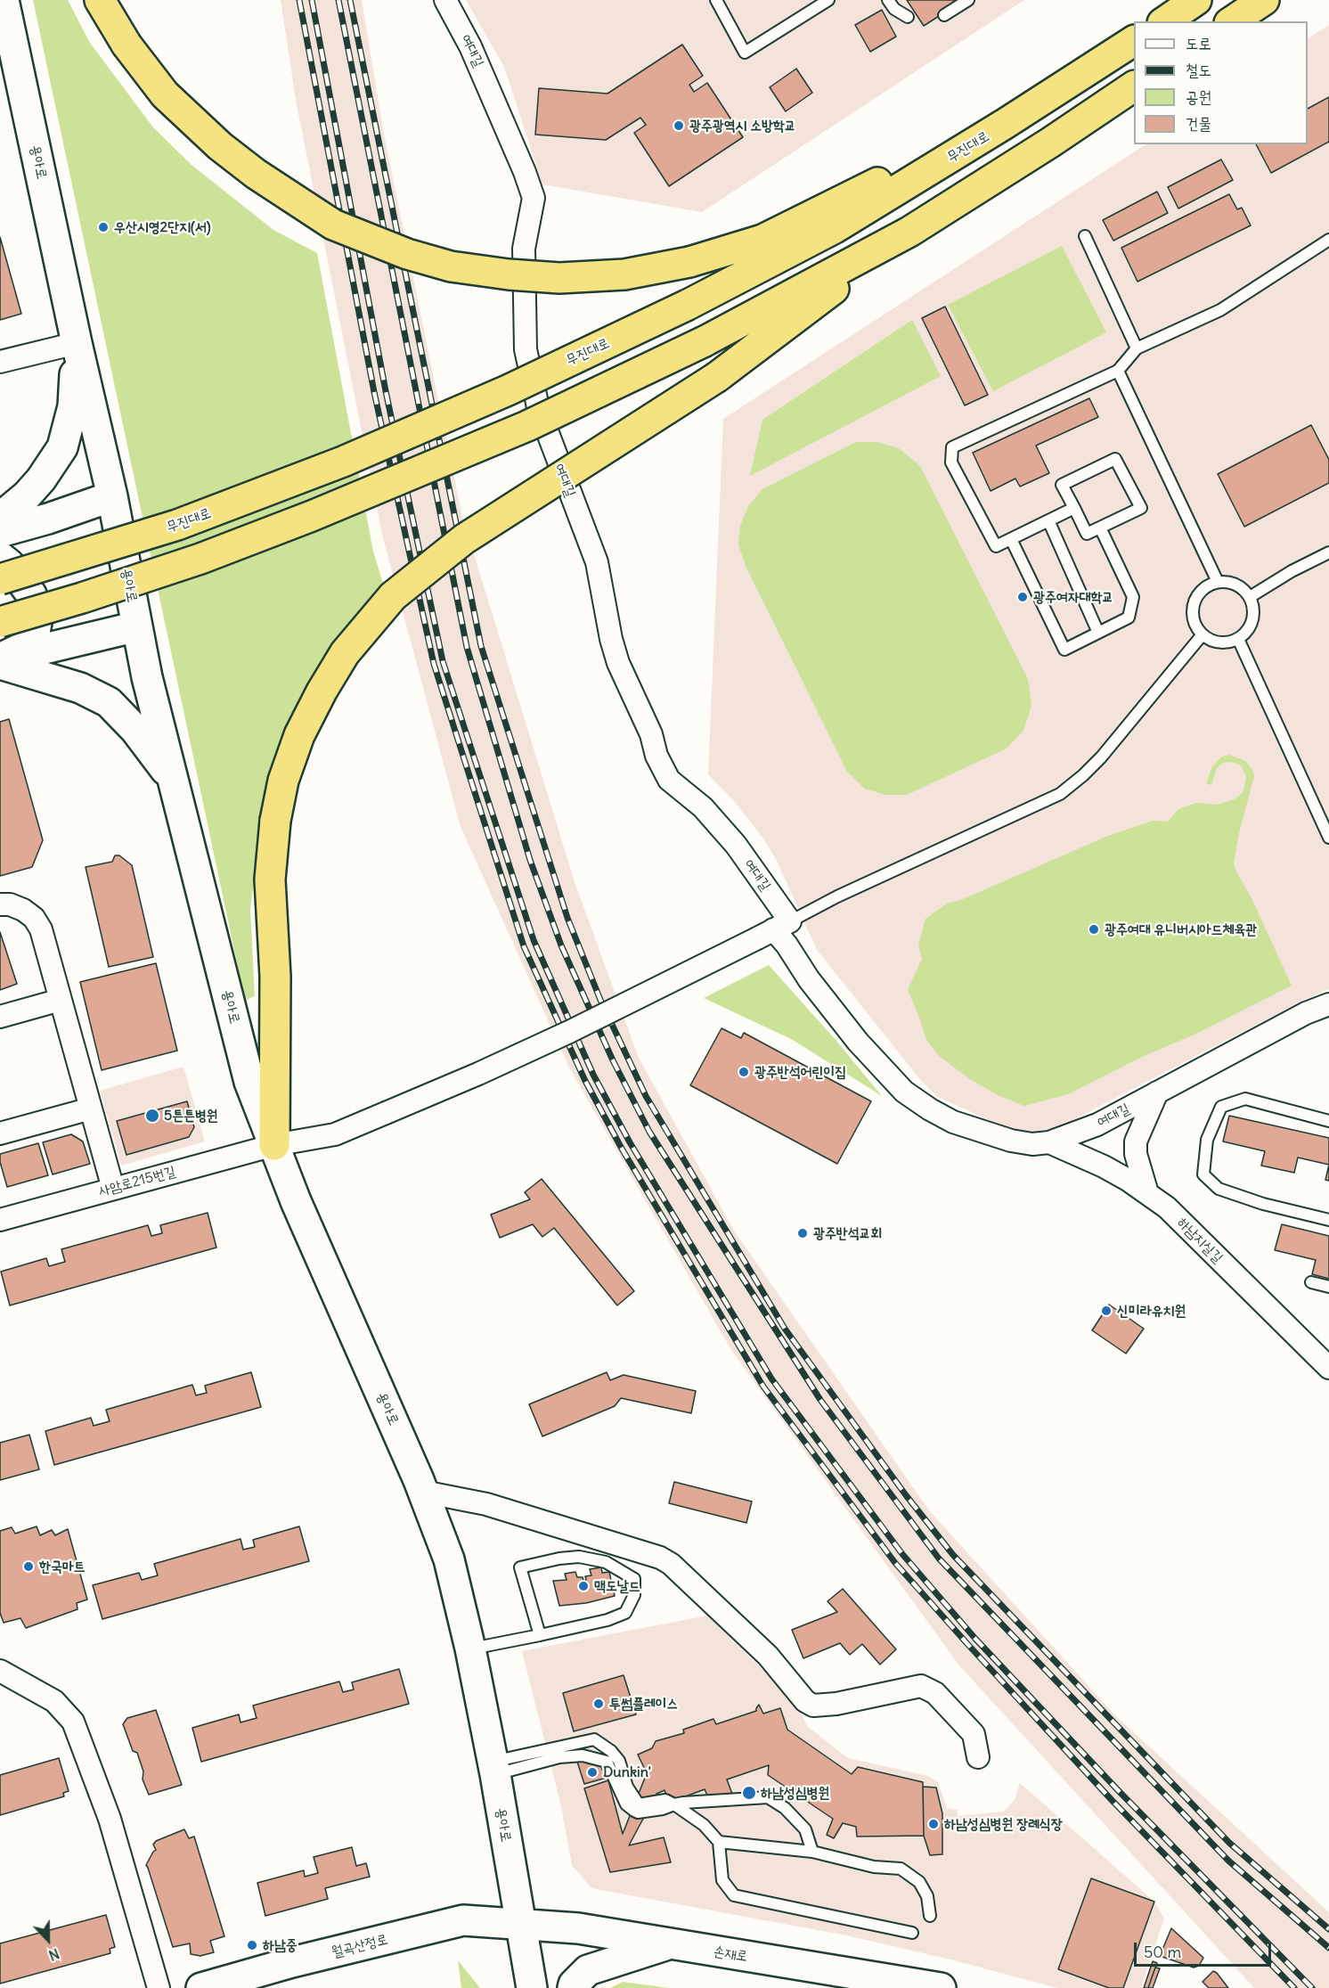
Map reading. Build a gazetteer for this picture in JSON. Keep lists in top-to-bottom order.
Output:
{
  "streets": {
    "highway": ["무진대로"],
    "main road": ["용아로", "월곡산정로", "손재로"],
    "street": ["여대길", "사암로215번길", "하남지실길"]
  },
  "crossings": [
    ["여대길", "사암로215번길"],
    ["여대길", "하남지실길"],
    ["용아로", "사암로215번길"],
    ["용아로", "월곡산정로"],
    ["용아로", "손재로"],
    ["월곡산정로", "손재로"]
  ],
  "places": [
    "광주광역시 소방학교",
    "우산시영2단지(서)",
    "광주여자대학교",
    "광주여대 유니버시아드체육관",
    "광주반석어린이집",
    "5튼튼병원",
    "광주반석교회",
    "신미라유치원",
    "한국마트",
    "맥도날드",
    "투썸플레이스",
    "Dunkin'",
    "하남성심병원",
    "하남성심병원 장례식장",
    "하남중"
  ],
  "legend": [
    "도로",
    "철도",
    "공원",
    "건물"
  ],
  "scale_bar": "50 m",
  "north": "bottom"
}
